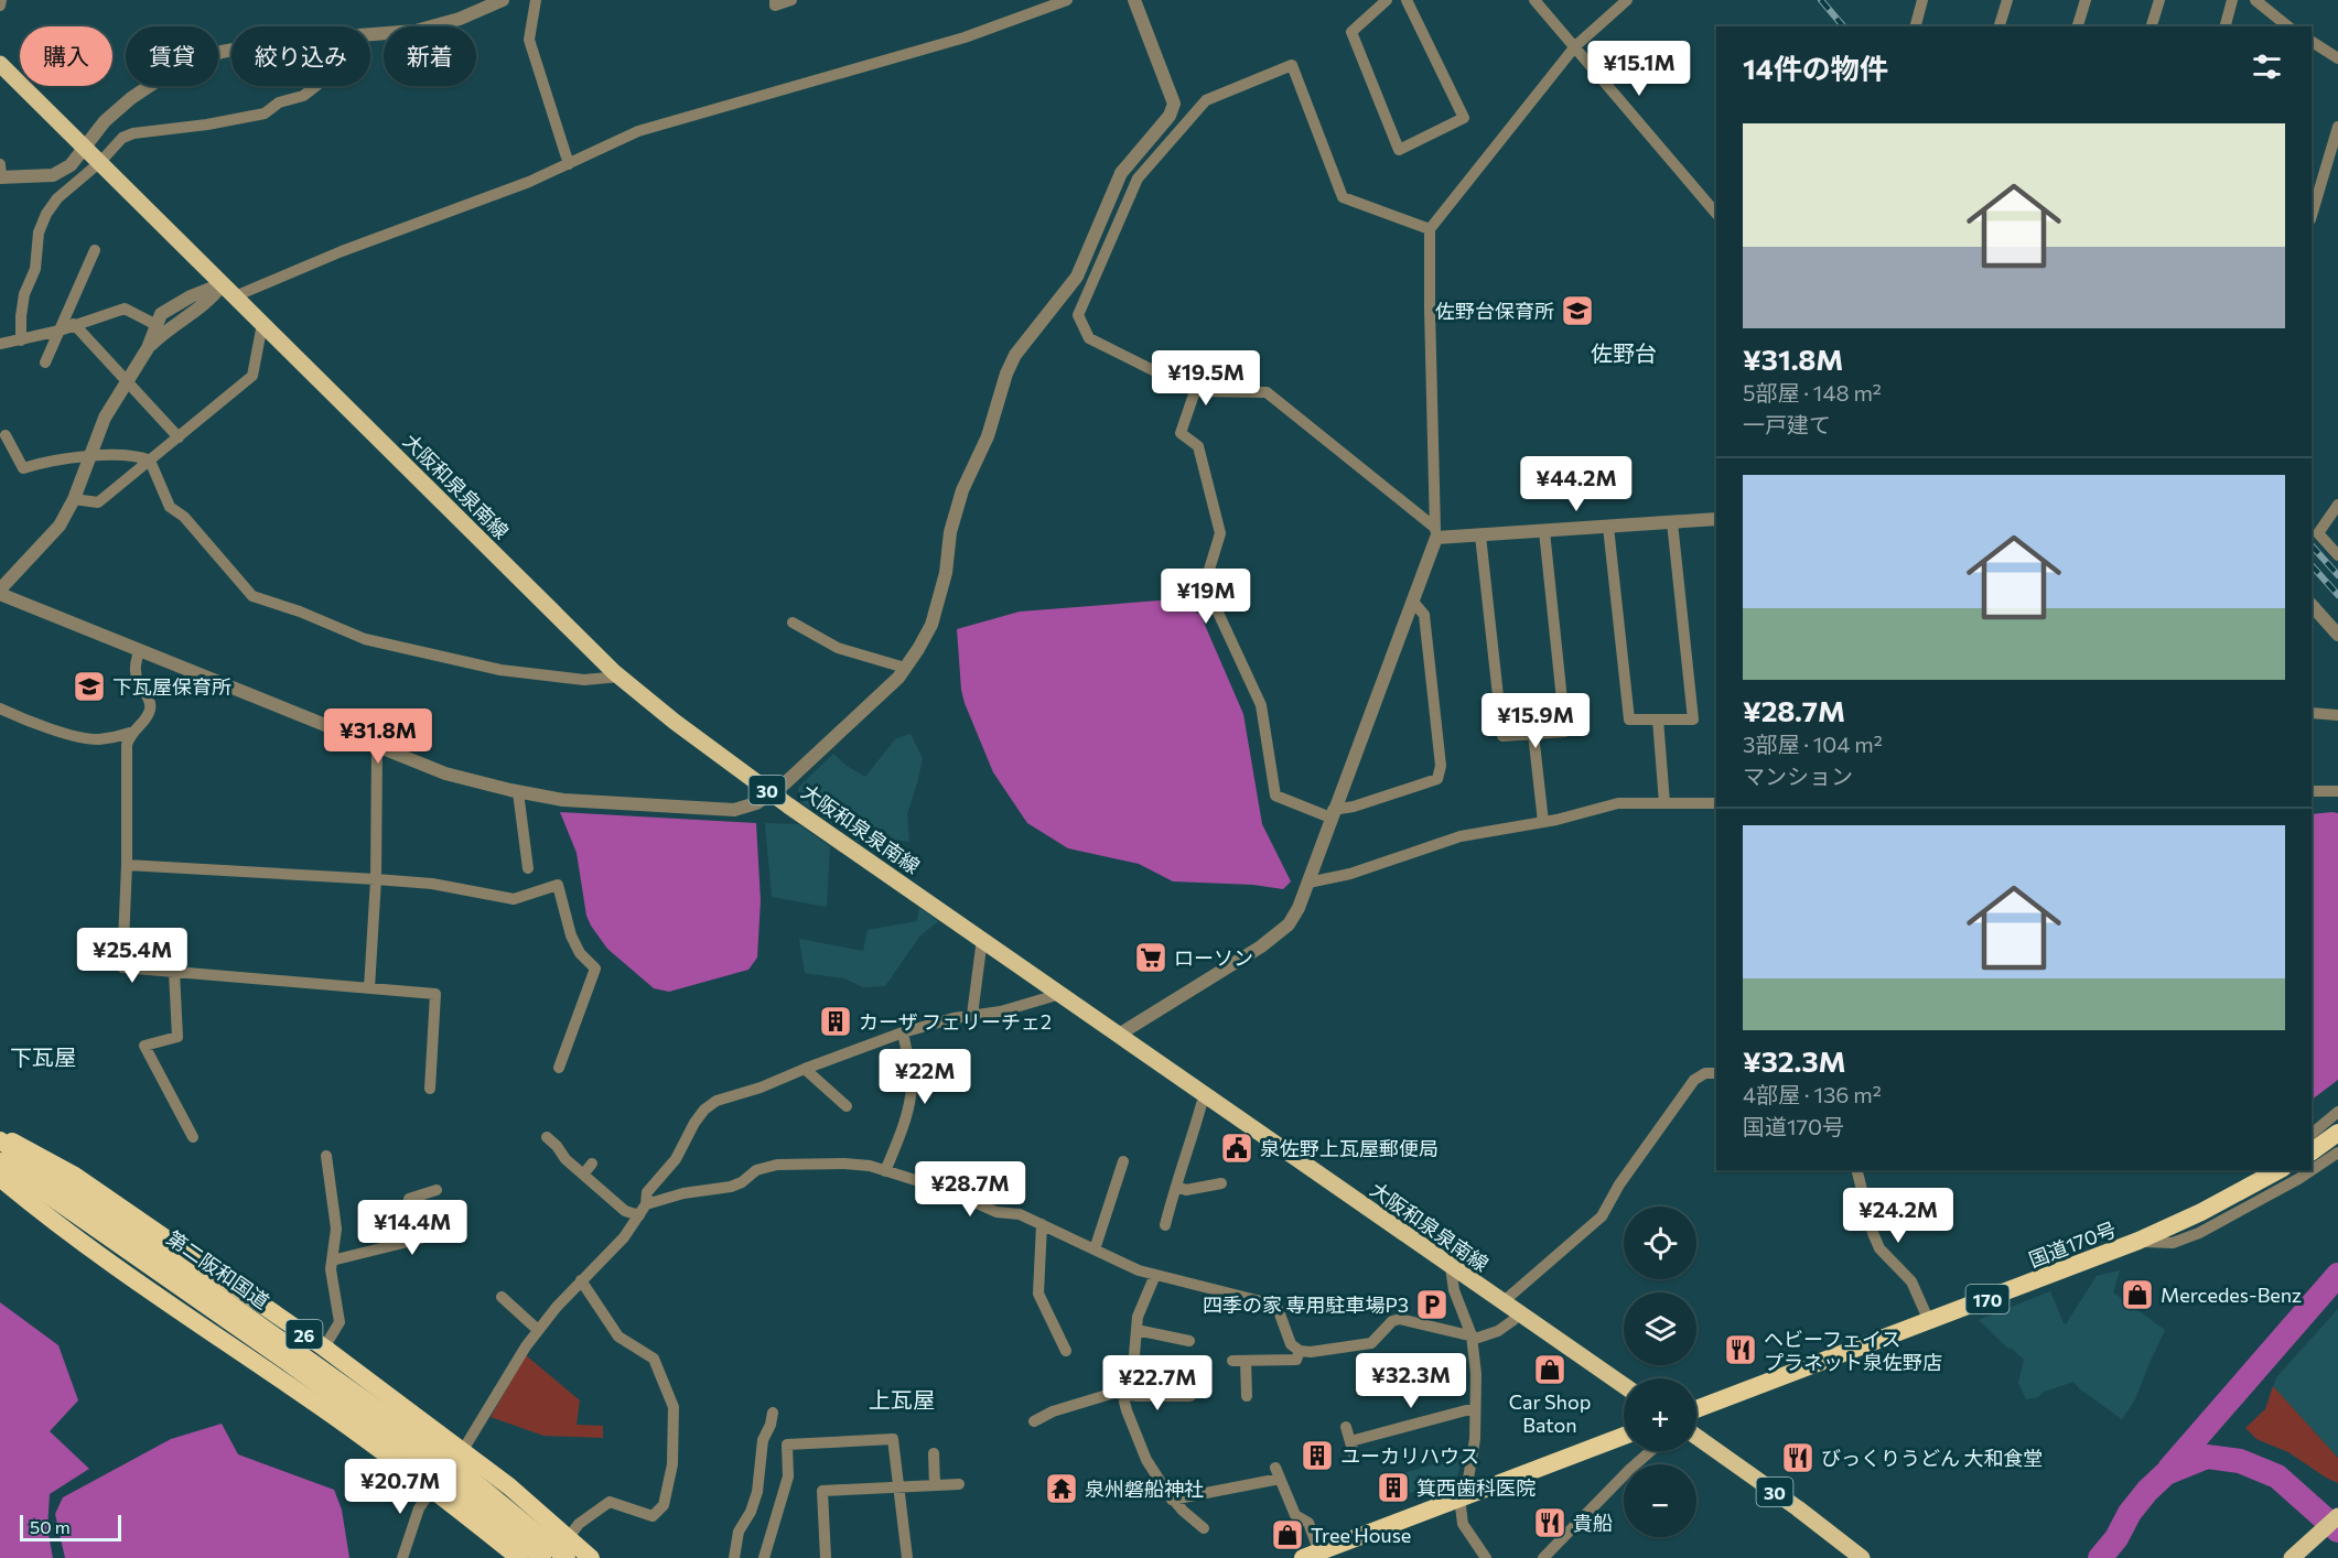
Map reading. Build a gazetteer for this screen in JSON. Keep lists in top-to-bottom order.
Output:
{
  "streets": {
    "highway": [
      "国道170号",
      "第二阪和国道",
      "170",
      "26"
    ],
    "main road": ["大阪和泉泉南線", "30"]
  },
  "districts": ["佐野台", "下瓦屋", "上瓦屋"],
  "places": {
    "school or university": ["佐野台保育所", "下瓦屋保育所"],
    "supermarket": ["ローソン"],
    "building": ["カーザ フェリーチェ2", "ユーカリハウス", "箕西歯科医院"],
    "public building": ["泉佐野上瓦屋郵便局"],
    "shop": ["Mercedes-Benz", "Car Shop Baton", "Tree House"],
    "parking": ["四季の家 専用駐車場P3"],
    "restaurant": ["ヘビーフェイス プラネット泉佐野店", "びっくりうどん 大和食堂", "貴船"],
    "temple": ["泉州磐船神社"]
  },
  "scale_bar": "50 m",
  "page": {
    "chip": [
      "購入",
      "賃貸",
      "絞り込み",
      "新着"
    ],
    "heading": "14件の物件",
    "price": [
      "¥15.1M",
      "¥19.5M",
      "¥44.2M",
      "¥19M",
      "¥15.9M",
      "¥31.8M",
      "¥25.4M",
      "¥22M",
      "¥28.7M",
      "¥24.2M",
      "¥14.4M",
      "¥32.3M",
      "¥22.7M",
      "¥20.7M"
    ],
    "list": [
      {
        "name": "¥31.8M",
        "note": "5部屋 · 148 m² · 一戸建て"
      },
      {
        "name": "¥28.7M",
        "note": "3部屋 · 104 m² · マンション"
      },
      {
        "name": "¥32.3M",
        "note": "4部屋 · 136 m² · 国道170号"
      }
    ],
    "map_buttons": ["+", "−"],
    "scale": "50 m"
  }
}
